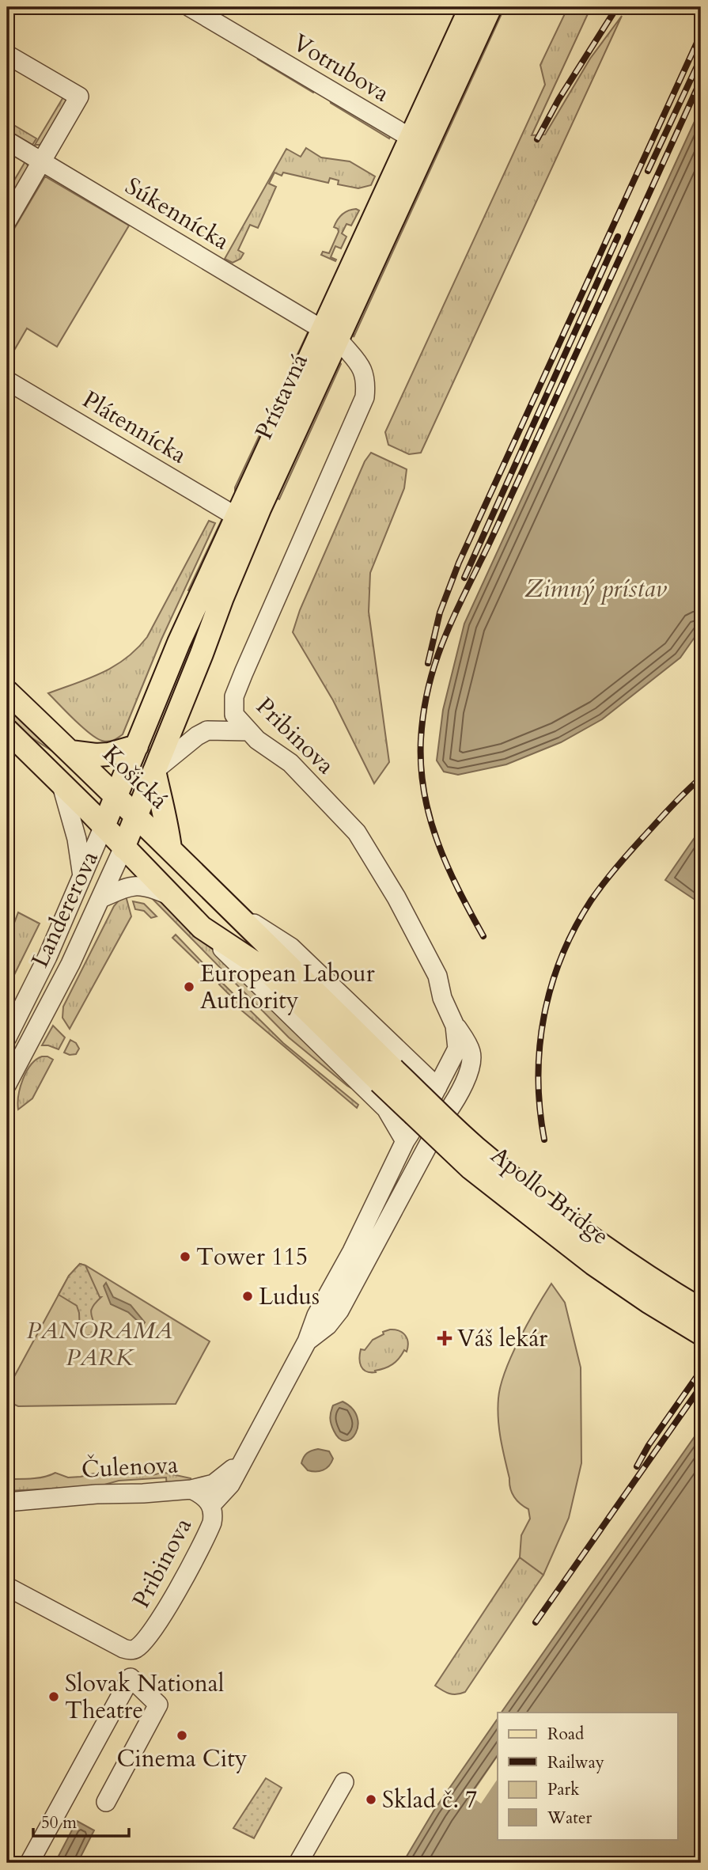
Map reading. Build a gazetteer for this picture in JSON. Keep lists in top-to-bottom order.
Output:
{
  "streets": {
    "main road": [
      "Prístavná",
      "Košická",
      "Landererova",
      "Apollo Bridge"
    ],
    "street": [
      "Votrubova",
      "Súkennícka",
      "Plátennícka",
      "Pribinova",
      "Čulenova"
    ]
  },
  "crossings": [
    ["Votrubova", "Prístavná"],
    ["Súkennícka", "Prístavná"],
    ["Súkennícka", "Pribinova"],
    ["Prístavná", "Plátennícka"],
    ["Prístavná", "Pribinova"],
    ["Prístavná", "Košická"],
    ["Prístavná", "Landererova"],
    ["Pribinova", "Košická"],
    ["Pribinova", "Čulenova"],
    ["Košická", "Landererova"],
    ["Košická", "Apollo Bridge"]
  ],
  "water": ["Zimný prístav"],
  "parks": ["PANORAMA PARK"],
  "places": {
    "other": [
      "European Labour Authority",
      "Tower 115",
      "Ludus",
      "Slovak National Theatre",
      "Cinema City",
      "Sklad č. 7"
    ],
    "health": ["Váš lekár"]
  },
  "legend": [
    "Road",
    "Railway",
    "Park",
    "Water"
  ],
  "scale_bar": "50 m"
}
